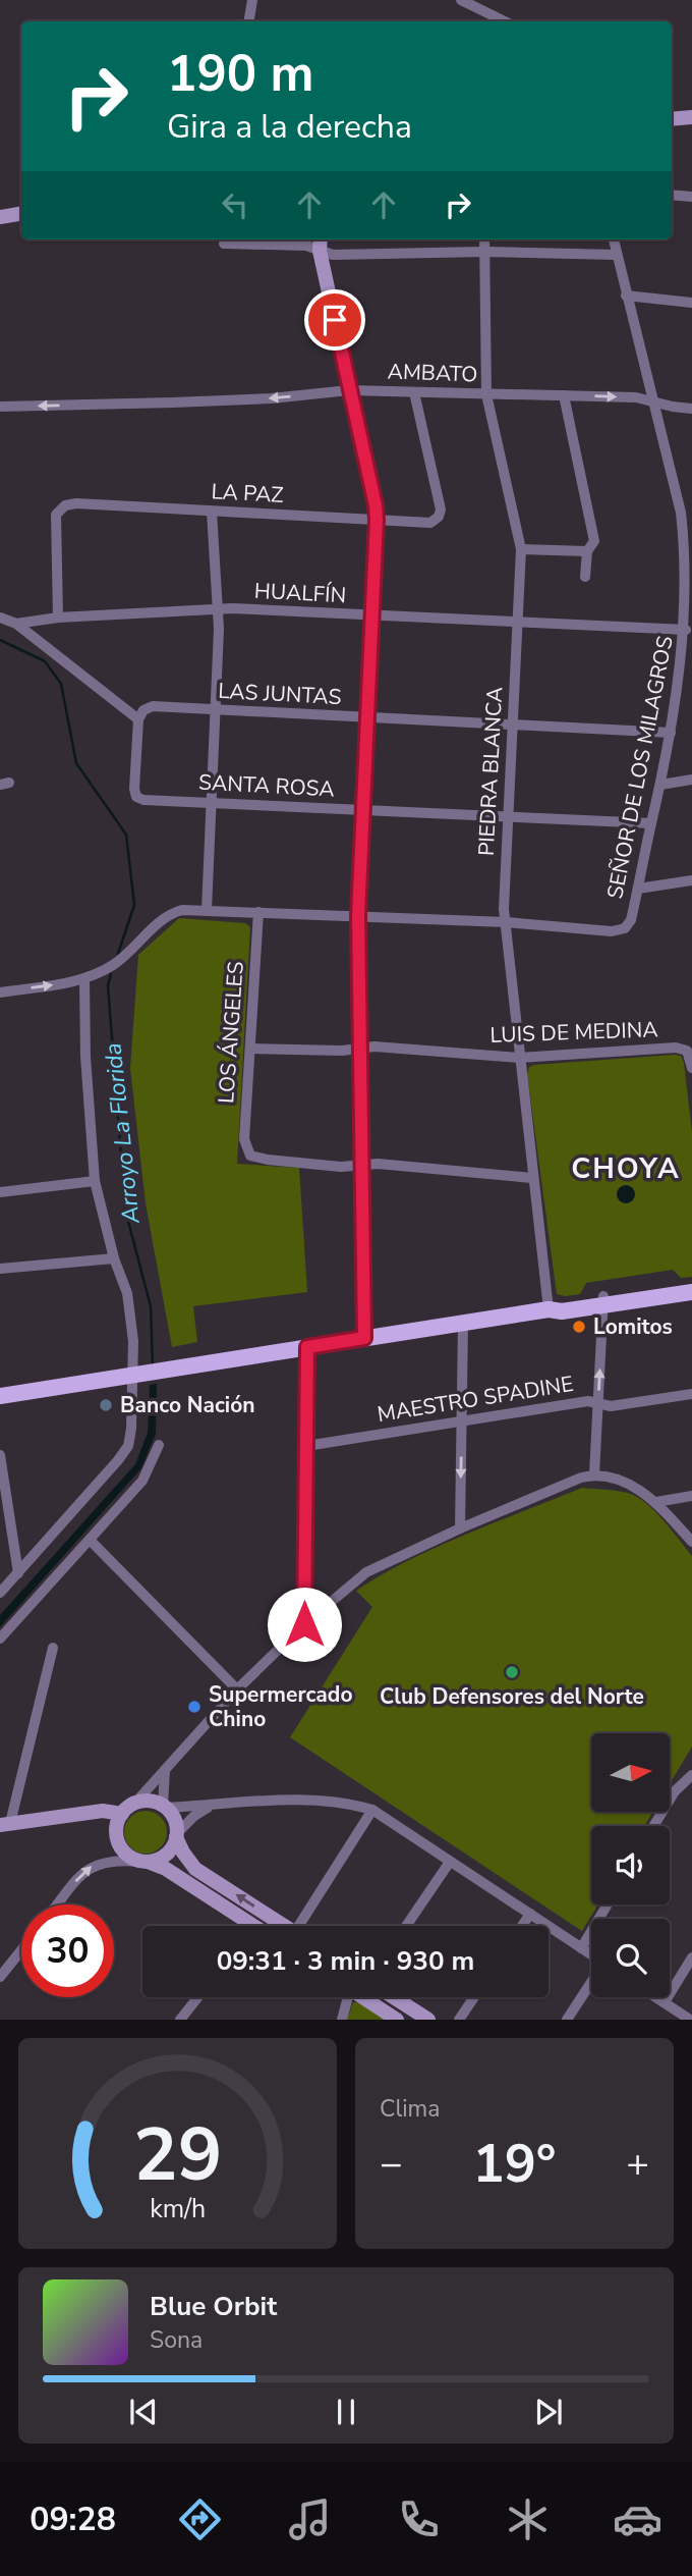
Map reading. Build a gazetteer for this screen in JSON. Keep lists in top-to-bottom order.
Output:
{
  "streets": {
    "street": [
      "AMBATO",
      "LA PAZ",
      "HUALFÍN",
      "LAS JUNTAS",
      "SEÑOR DE LOS MILAGROS",
      "PIEDRA BLANCA",
      "SANTA ROSA",
      "LOS ÁNGELES",
      "LUIS DE MEDINA",
      "MAESTRO SPADINE"
    ]
  },
  "crossings": [
    ["AMBATO", "LA PAZ"],
    ["AMBATO", "SEÑOR DE LOS MILAGROS"],
    ["AMBATO", "PIEDRA BLANCA"],
    ["LA PAZ", "HUALFÍN"],
    ["HUALFÍN", "SEÑOR DE LOS MILAGROS"],
    ["HUALFÍN", "PIEDRA BLANCA"],
    ["LAS JUNTAS", "SEÑOR DE LOS MILAGROS"],
    ["LAS JUNTAS", "PIEDRA BLANCA"],
    ["LAS JUNTAS", "SANTA ROSA"],
    ["SEÑOR DE LOS MILAGROS", "PIEDRA BLANCA"],
    ["SEÑOR DE LOS MILAGROS", "SANTA ROSA"],
    ["PIEDRA BLANCA", "SANTA ROSA"],
    ["PIEDRA BLANCA", "LUIS DE MEDINA"],
    ["LOS ÁNGELES", "LUIS DE MEDINA"]
  ],
  "districts": ["CHOYA"],
  "water": ["Arroyo La Florida"],
  "places": [
    "Lomitos",
    "Banco Nación",
    "Club Defensores del Norte",
    "Supermercado Chino"
  ],
  "north": "right",
  "page": {
    "turn": ["190 m", "Gira a la derecha"],
    "limit": "30",
    "trip": "09:31 · 3 min · 930 m",
    "tile": "Clima",
    "heat": ["−", "19°", "+"],
    "song": ["Blue Orbit", "Sona"],
    "tabs": "09:28",
    "gauge": ["29", "km/h"]
  }
}
